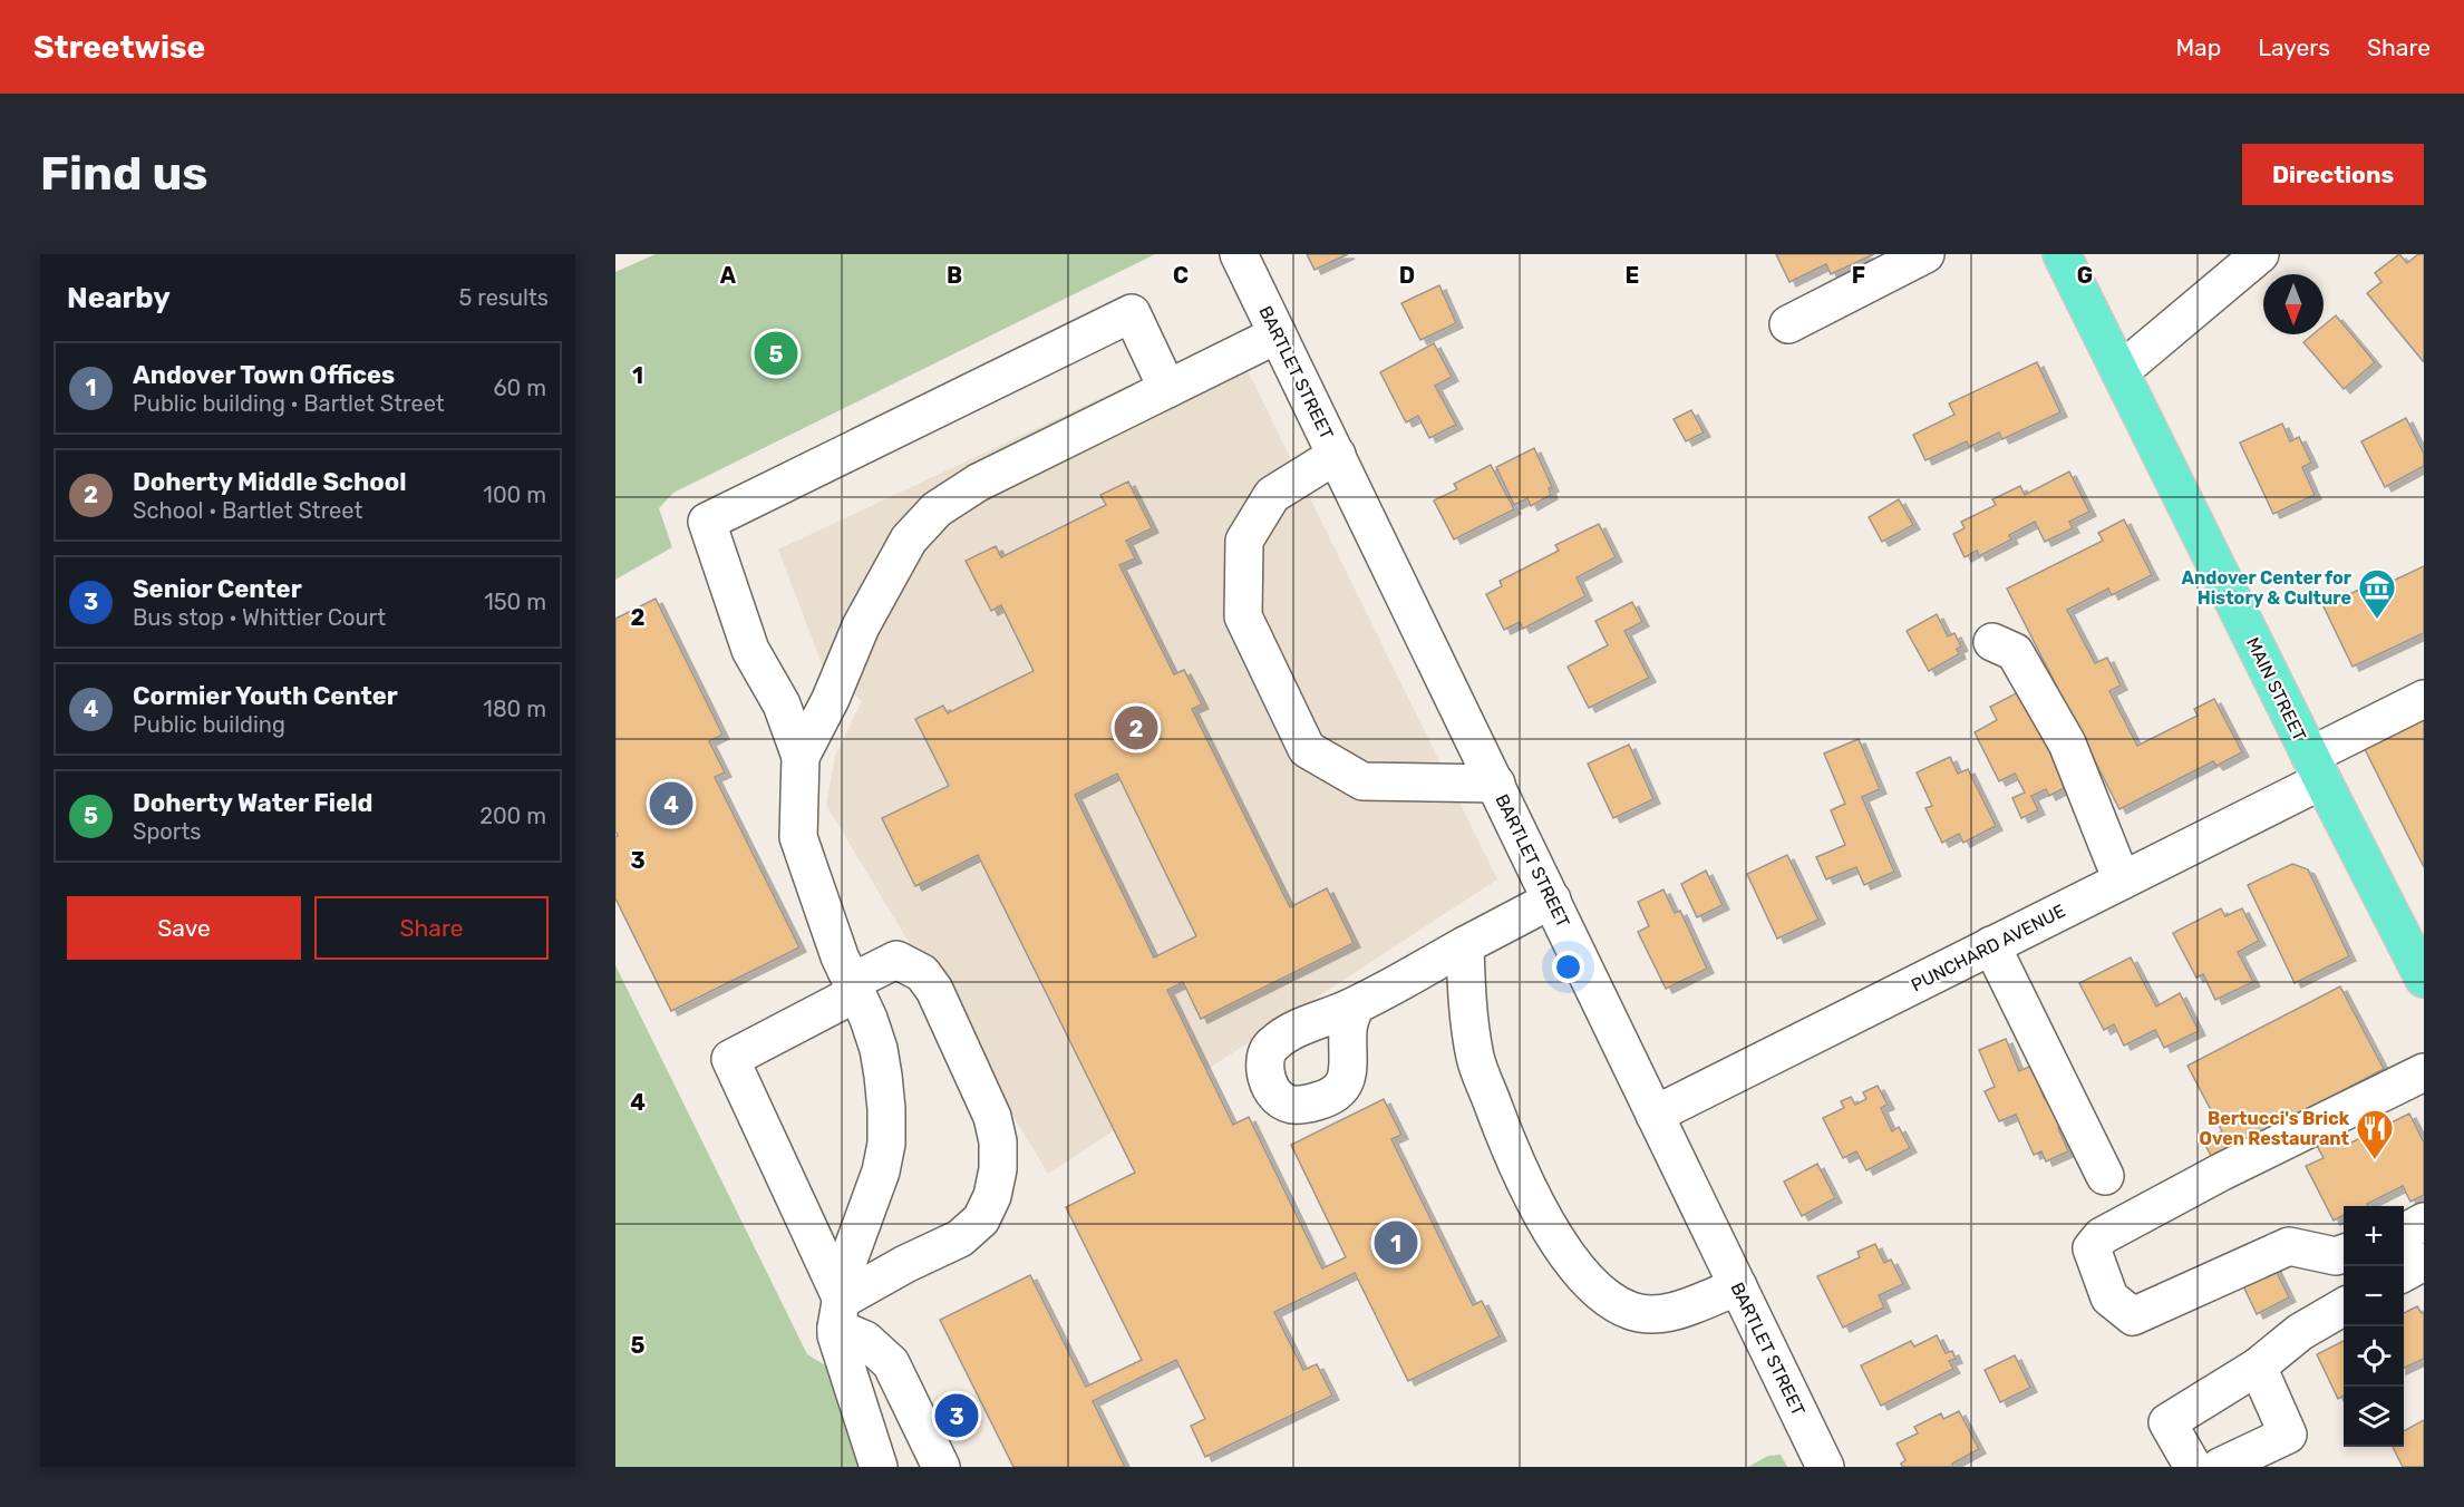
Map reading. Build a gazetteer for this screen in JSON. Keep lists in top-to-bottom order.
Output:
{
  "streets": {
    "main road": ["MAIN STREET"],
    "street": ["BARTLET STREET", "PUNCHARD AVENUE"]
  },
  "crossings": [
    ["BARTLET STREET", "PUNCHARD AVENUE"],
    ["MAIN STREET", "PUNCHARD AVENUE"]
  ],
  "places": {
    "museum": ["Andover Center for History & Culture"],
    "restaurant": ["Bertucci's Brick Oven Restaurant"]
  },
  "north": "bottom",
  "page": {
    "header": "Streetwise",
    "nav": ["Map", "Layers", "Share"],
    "buttons": [
      "Directions",
      ["Save", "Share"]
    ],
    "title": "Find us",
    "heading": ["Nearby", "5 results"],
    "pins": [
      "5",
      "2",
      "4",
      "1",
      "3"
    ],
    "list": [
      {
        "mark": "1",
        "name": "Andover Town Offices",
        "note": "Public building · Bartlet Street",
        "value": "60 m"
      },
      {
        "mark": "2",
        "name": "Doherty Middle School",
        "note": "School · Bartlet Street",
        "value": "100 m"
      },
      {
        "mark": "3",
        "name": "Senior Center",
        "note": "Bus stop · Whittier Court",
        "value": "150 m"
      },
      {
        "mark": "4",
        "name": "Cormier Youth Center",
        "note": "Public building",
        "value": "180 m"
      },
      {
        "mark": "5",
        "name": "Doherty Water Field",
        "note": "Sports",
        "value": "200 m"
      }
    ],
    "map_buttons": ["+", "−"]
  },
  "grid": {
    "columns": [
      "A",
      "B",
      "C",
      "D",
      "E",
      "F",
      "G"
    ],
    "rows": [
      "1",
      "2",
      "3",
      "4",
      "5"
    ]
  }
}
